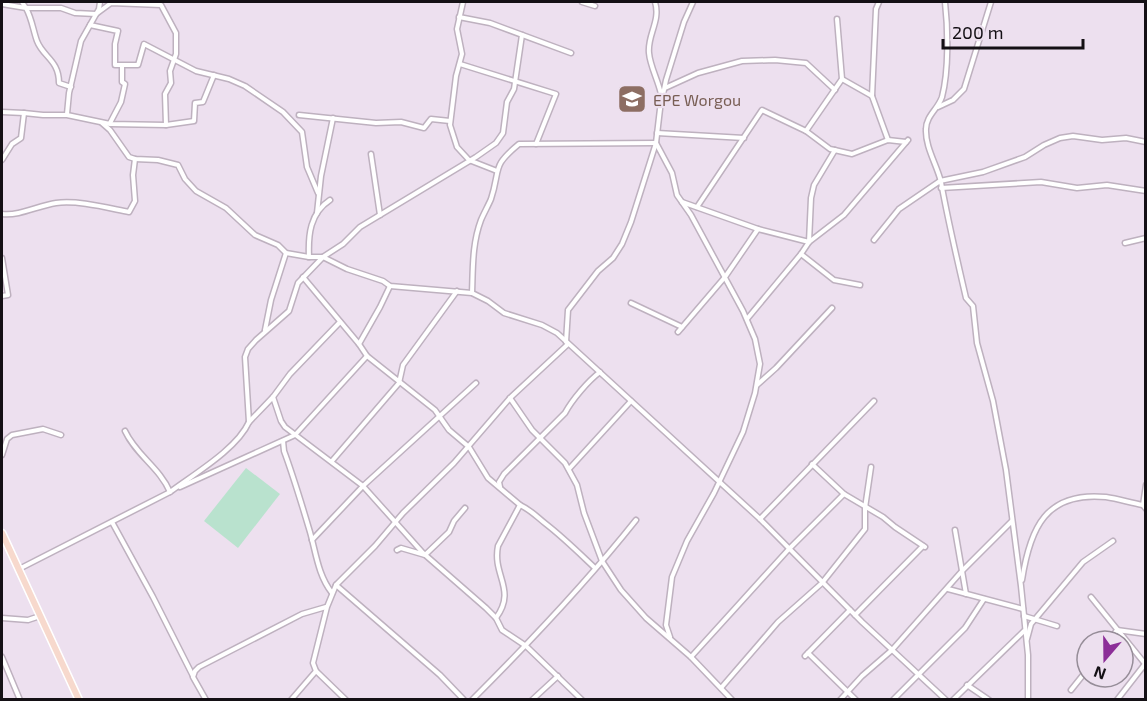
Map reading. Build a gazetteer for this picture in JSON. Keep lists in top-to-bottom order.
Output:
{
  "places": {
    "school or university": ["EPE Worgou"]
  },
  "scale_bar": "200 m",
  "north": "bottom"
}
